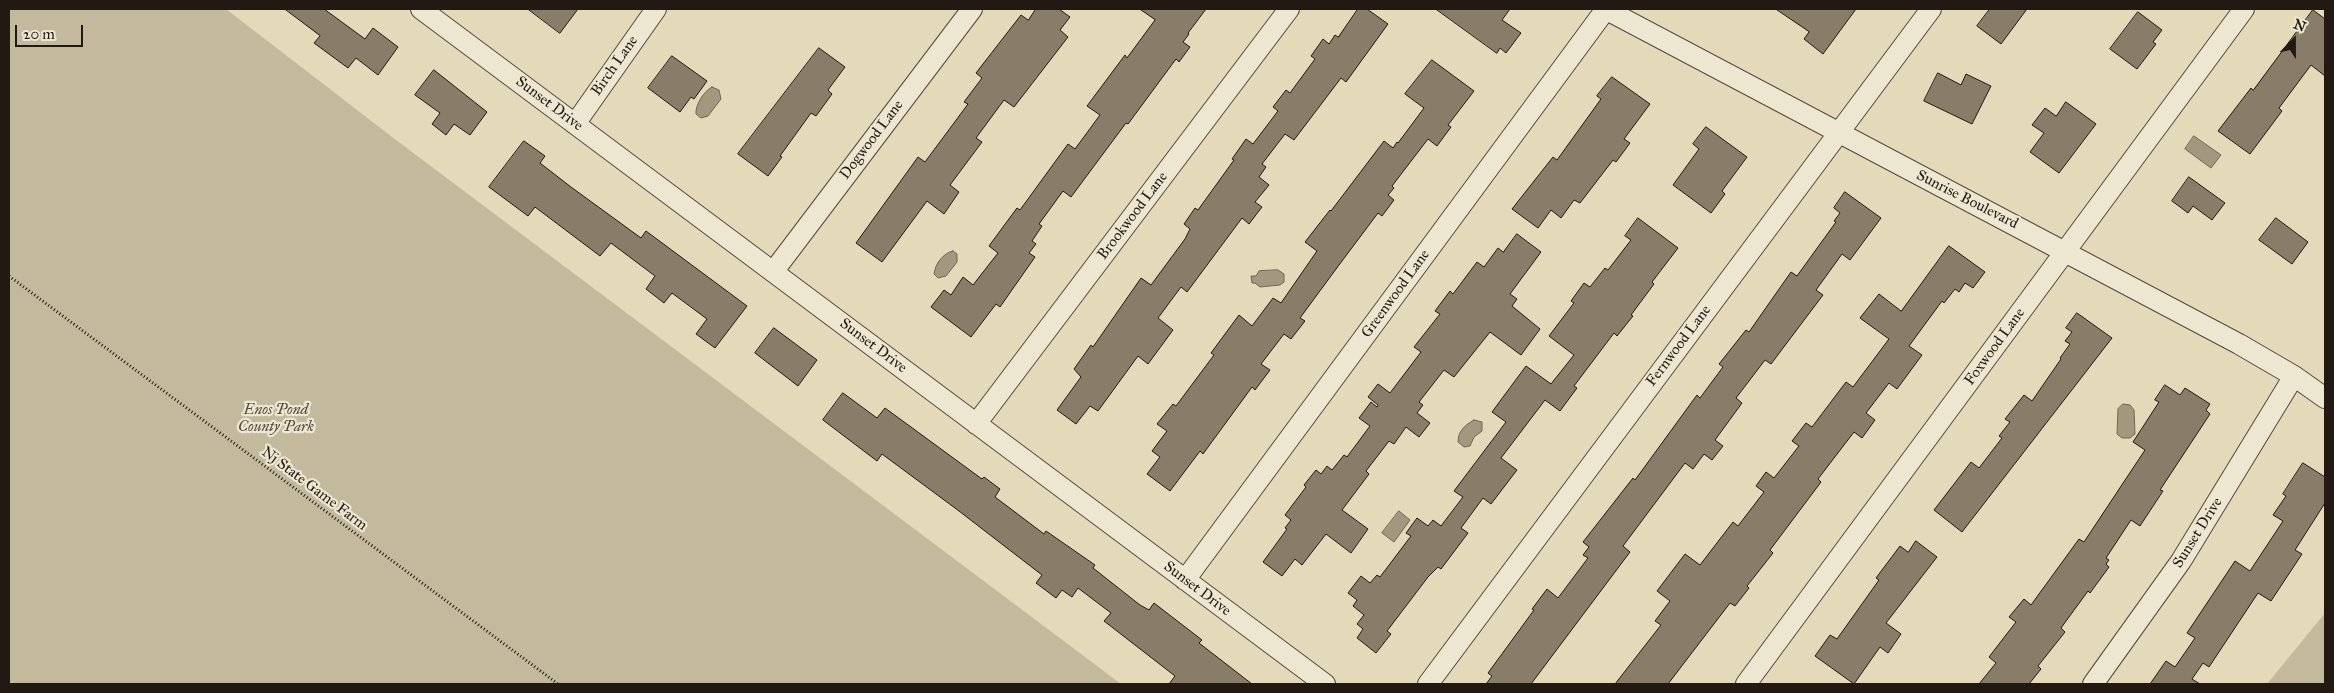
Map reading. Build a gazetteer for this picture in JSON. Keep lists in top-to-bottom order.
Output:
{
  "streets": {
    "street": [
      "Birch Lane",
      "Sunset Drive",
      "Dogwood Lane",
      "Sunrise Boulevard",
      "Brookwood Lane",
      "Greenwood Lane",
      "Fernwood Lane",
      "Foxwood Lane"
    ],
    "path": ["Nj State Game Farm"]
  },
  "crossings": [
    ["Birch Lane", "Sunset Drive"],
    ["Sunset Drive", "Dogwood Lane"],
    ["Sunset Drive", "Sunrise Boulevard"],
    ["Sunset Drive", "Brookwood Lane"],
    ["Sunset Drive", "Greenwood Lane"],
    ["Sunrise Boulevard", "Greenwood Lane"],
    ["Sunrise Boulevard", "Fernwood Lane"],
    ["Sunrise Boulevard", "Foxwood Lane"]
  ],
  "parks": ["Enos Pond County Park"],
  "scale_bar": "20 m",
  "north": "top"
}
